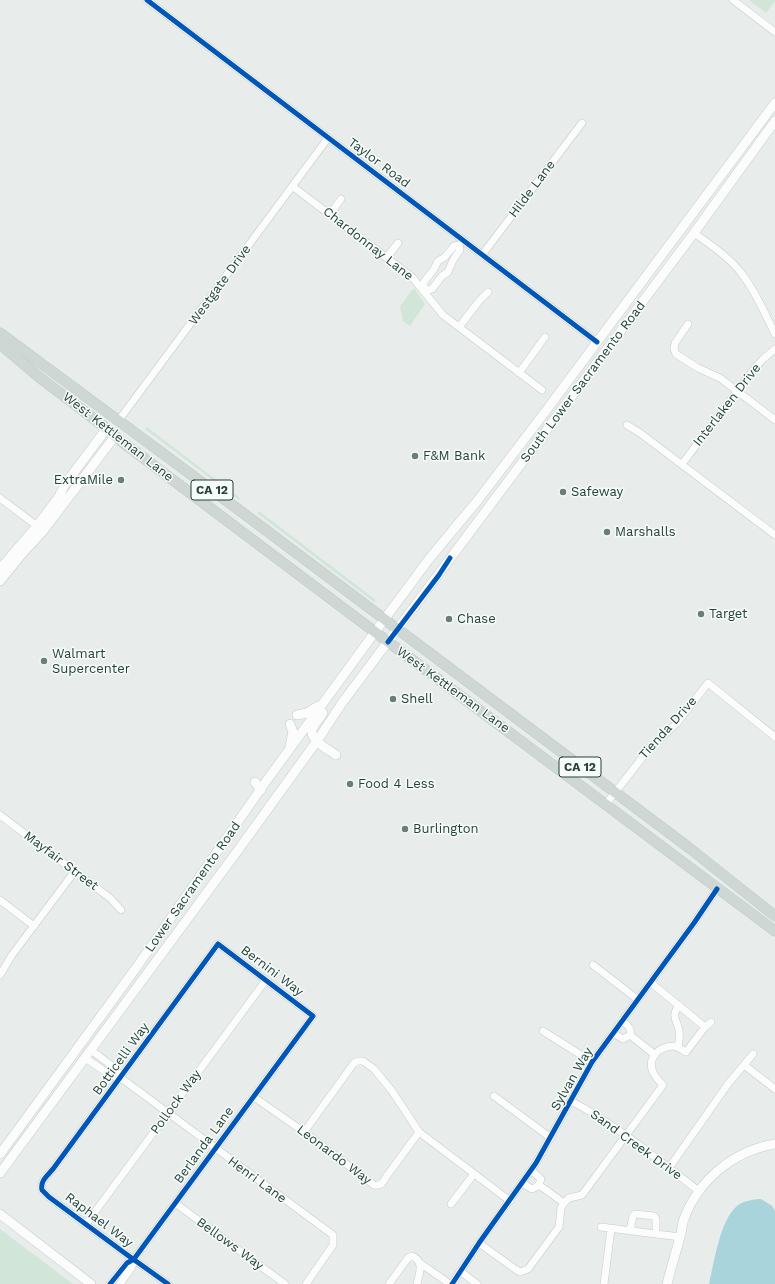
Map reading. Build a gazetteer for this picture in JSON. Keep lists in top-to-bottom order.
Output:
{
  "streets": {
    "main road": [
      "Westgate Drive",
      "South Lower Sacramento Road",
      "West Kettleman Lane",
      "CA 12",
      "Lower Sacramento Road"
    ],
    "street": [
      "Taylor Road",
      "Hilde Lane",
      "Chardonnay Lane",
      "Interlaken Drive",
      "Tienda Drive",
      "Mayfair Street",
      "Bernini Way",
      "Botticelli Way",
      "Sylvan Way",
      "Pollock Way",
      "Berlanda Lane",
      "Sand Creek Drive",
      "Leonardo Way",
      "Henri Lane",
      "Raphael Way",
      "Bellows Way"
    ]
  },
  "crossings": [
    ["Taylor Road", "Hilde Lane"],
    ["Taylor Road", "Westgate Drive"],
    ["Taylor Road", "South Lower Sacramento Road"],
    ["Chardonnay Lane", "Westgate Drive"],
    ["Westgate Drive", "West Kettleman Lane"],
    ["South Lower Sacramento Road", "West Kettleman Lane"],
    ["South Lower Sacramento Road", "Lower Sacramento Road"],
    ["West Kettleman Lane", "Tienda Drive"],
    ["West Kettleman Lane", "Lower Sacramento Road"],
    ["West Kettleman Lane", "Sylvan Way"],
    ["Lower Sacramento Road", "Henri Lane"],
    ["Bernini Way", "Botticelli Way"],
    ["Bernini Way", "Pollock Way"],
    ["Bernini Way", "Berlanda Lane"],
    ["Botticelli Way", "Henri Lane"],
    ["Botticelli Way", "Raphael Way"],
    ["Sylvan Way", "Sand Creek Drive"],
    ["Pollock Way", "Henri Lane"],
    ["Pollock Way", "Raphael Way"],
    ["Berlanda Lane", "Leonardo Way"],
    ["Berlanda Lane", "Henri Lane"],
    ["Berlanda Lane", "Raphael Way"],
    ["Berlanda Lane", "Bellows Way"]
  ],
  "places": [
    "F&M Bank",
    "ExtraMile",
    "Safeway",
    "Marshalls",
    "Target",
    "Chase",
    "Walmart Supercenter",
    "Shell",
    "Food 4 Less",
    "Burlington"
  ]
}
